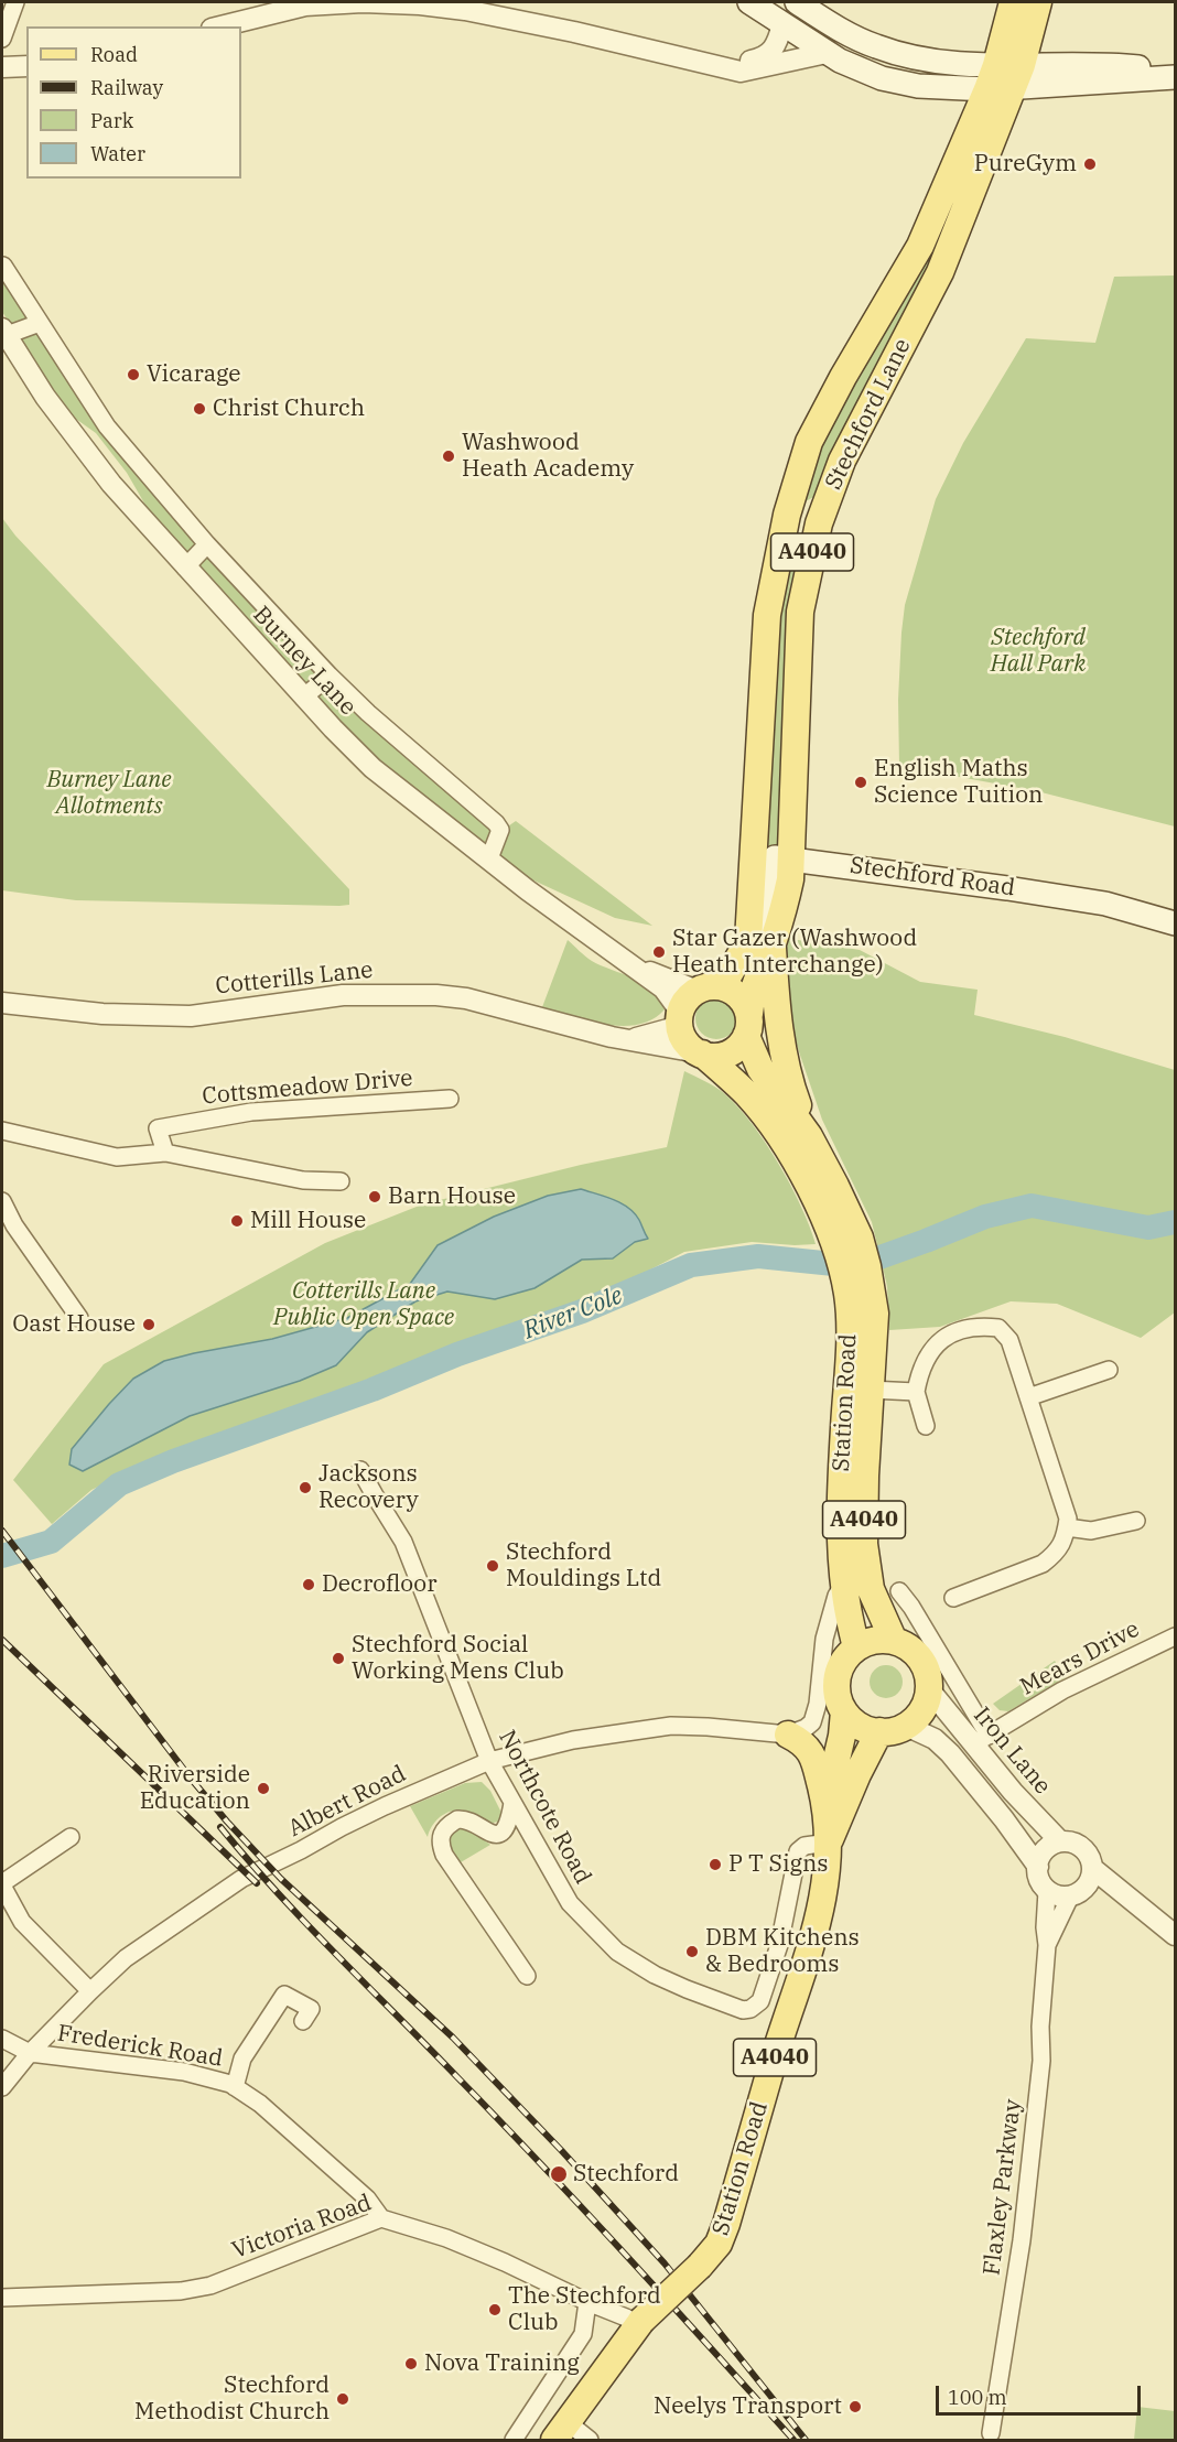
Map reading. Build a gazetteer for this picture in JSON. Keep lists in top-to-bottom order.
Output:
{
  "streets": {
    "main road": [
      "Stechford Lane",
      "A4040",
      "Stechford Road",
      "Station Road"
    ],
    "street": [
      "Burney Lane",
      "Cotterills Lane",
      "Cottsmeadow Drive",
      "Mears Drive",
      "Iron Lane",
      "Albert Road",
      "Northcote Road",
      "Frederick Road",
      "Flaxley Parkway",
      "Victoria Road"
    ]
  },
  "crossings": [
    ["Stechford Lane", "A4040"],
    ["Stechford Lane", "Burney Lane"],
    ["Stechford Lane", "Stechford Road"],
    ["Stechford Lane", "Cotterills Lane"],
    ["Stechford Lane", "Station Road"],
    ["A4040", "Burney Lane"],
    ["A4040", "Cotterills Lane"],
    ["A4040", "Station Road"],
    ["A4040", "Iron Lane"],
    ["A4040", "Northcote Road"],
    ["Burney Lane", "Cotterills Lane"],
    ["Burney Lane", "Station Road"],
    ["Cotterills Lane", "Station Road"],
    ["Station Road", "Albert Road"],
    ["Station Road", "Northcote Road"],
    ["Station Road", "Victoria Road"],
    ["Mears Drive", "Iron Lane"],
    ["Iron Lane", "Flaxley Parkway"],
    ["Albert Road", "Northcote Road"],
    ["Albert Road", "Frederick Road"],
    ["Frederick Road", "Victoria Road"]
  ],
  "water": ["River Cole"],
  "parks": ["Stechford Hall Park", "Burney Lane Allotments", "Cotterills Lane Public Open Space"],
  "places": [
    "PureGym",
    "Vicarage",
    "Christ Church",
    "Washwood Heath Academy",
    "English Maths Science Tuition",
    "Star Gazer (Washwood Heath Interchange)",
    "Barn House",
    "Mill House",
    "Oast House",
    "Jacksons Recovery",
    "Stechford Mouldings Ltd",
    "Decrofloor",
    "Stechford Social Working Mens Club",
    "Riverside Education",
    "P T Signs",
    "DBM Kitchens & Bedrooms",
    "Stechford",
    "The Stechford Club",
    "Nova Training",
    "Stechford Methodist Church",
    "Neelys Transport"
  ],
  "legend": [
    "Road",
    "Railway",
    "Park",
    "Water"
  ],
  "scale_bar": "100 m"
}
